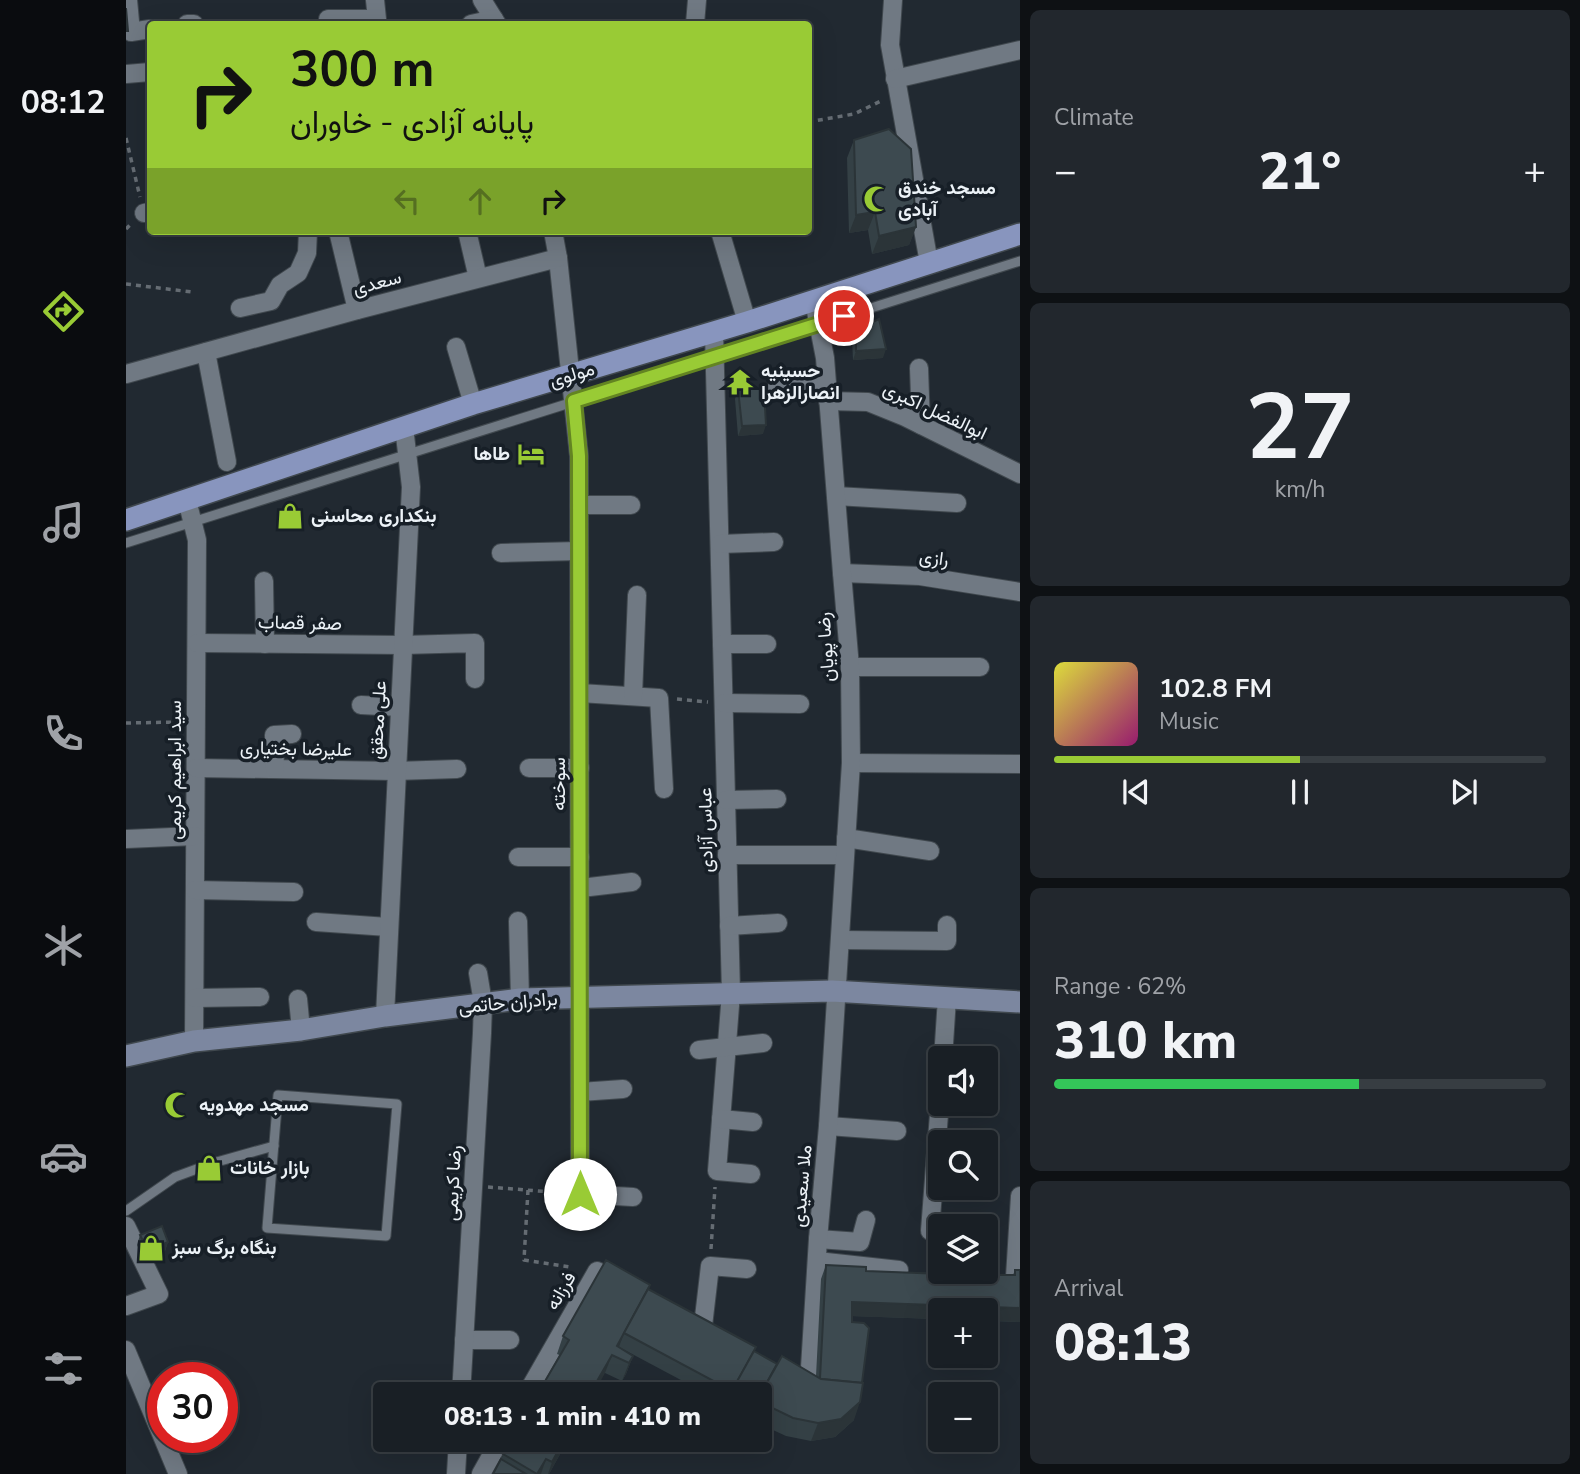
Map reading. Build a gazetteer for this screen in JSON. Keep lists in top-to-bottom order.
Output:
{
  "streets": {
    "main road": ["مولوی"],
    "street": [
      "سعدی",
      "ابوالفضل اکبری",
      "رازی",
      "صفر قصاب",
      "رضا پویان",
      "علی محقق",
      "علیرضا بختیاری",
      "سید ابراهیم کریمی",
      "سوخته",
      "عباس آزادی",
      "برادران حاتمی",
      "رضا کریمی",
      "ملا سعیدی",
      "فرزانه"
    ]
  },
  "crossings": [
    ["سعدی", "سوخته"],
    ["مولوی", "رضا پویان"],
    ["مولوی", "علی محقق"],
    ["مولوی", "سید ابراهیم کریمی"],
    ["مولوی", "سوخته"],
    ["مولوی", "عباس آزادی"],
    ["ابوالفضل اکبری", "رضا پویان"],
    ["رازی", "رضا پویان"],
    ["صفر قصاب", "علی محقق"],
    ["صفر قصاب", "سید ابراهیم کریمی"],
    ["رضا پویان", "برادران حاتمی"],
    ["رضا پویان", "ملا سعیدی"],
    ["علی محقق", "علیرضا بختیاری"],
    ["علی محقق", "برادران حاتمی"],
    ["علیرضا بختیاری", "سید ابراهیم کریمی"],
    ["سید ابراهیم کریمی", "برادران حاتمی"],
    ["سوخته", "برادران حاتمی"],
    ["عباس آزادی", "برادران حاتمی"],
    ["برادران حاتمی", "رضا کریمی"],
    ["برادران حاتمی", "ملا سعیدی"]
  ],
  "places": {
    "mosque": ["مسجد خندق آبادی", "مسجد مهدویه"],
    "temple": ["حسینیه انصارالزهرا"],
    "hotel": ["طاها"],
    "shop": ["بنکداری محاسنی", "بازار خانات", "بنگاه برگ سبز"]
  },
  "page": {
    "tabs": "08:12",
    "tile": [
      "Climate",
      ["27", "km/h"],
      ["Range · 62%", "310 km"],
      ["Arrival", "08:13"]
    ],
    "turn": ["300 m", "پایانه آزادی - خاوران"],
    "heat": ["−", "21°", "+"],
    "song": ["102.8 FM", "Music"],
    "map_buttons": ["+", "−"],
    "limit": "30",
    "trip": "08:13 · 1 min · 410 m"
  }
}
